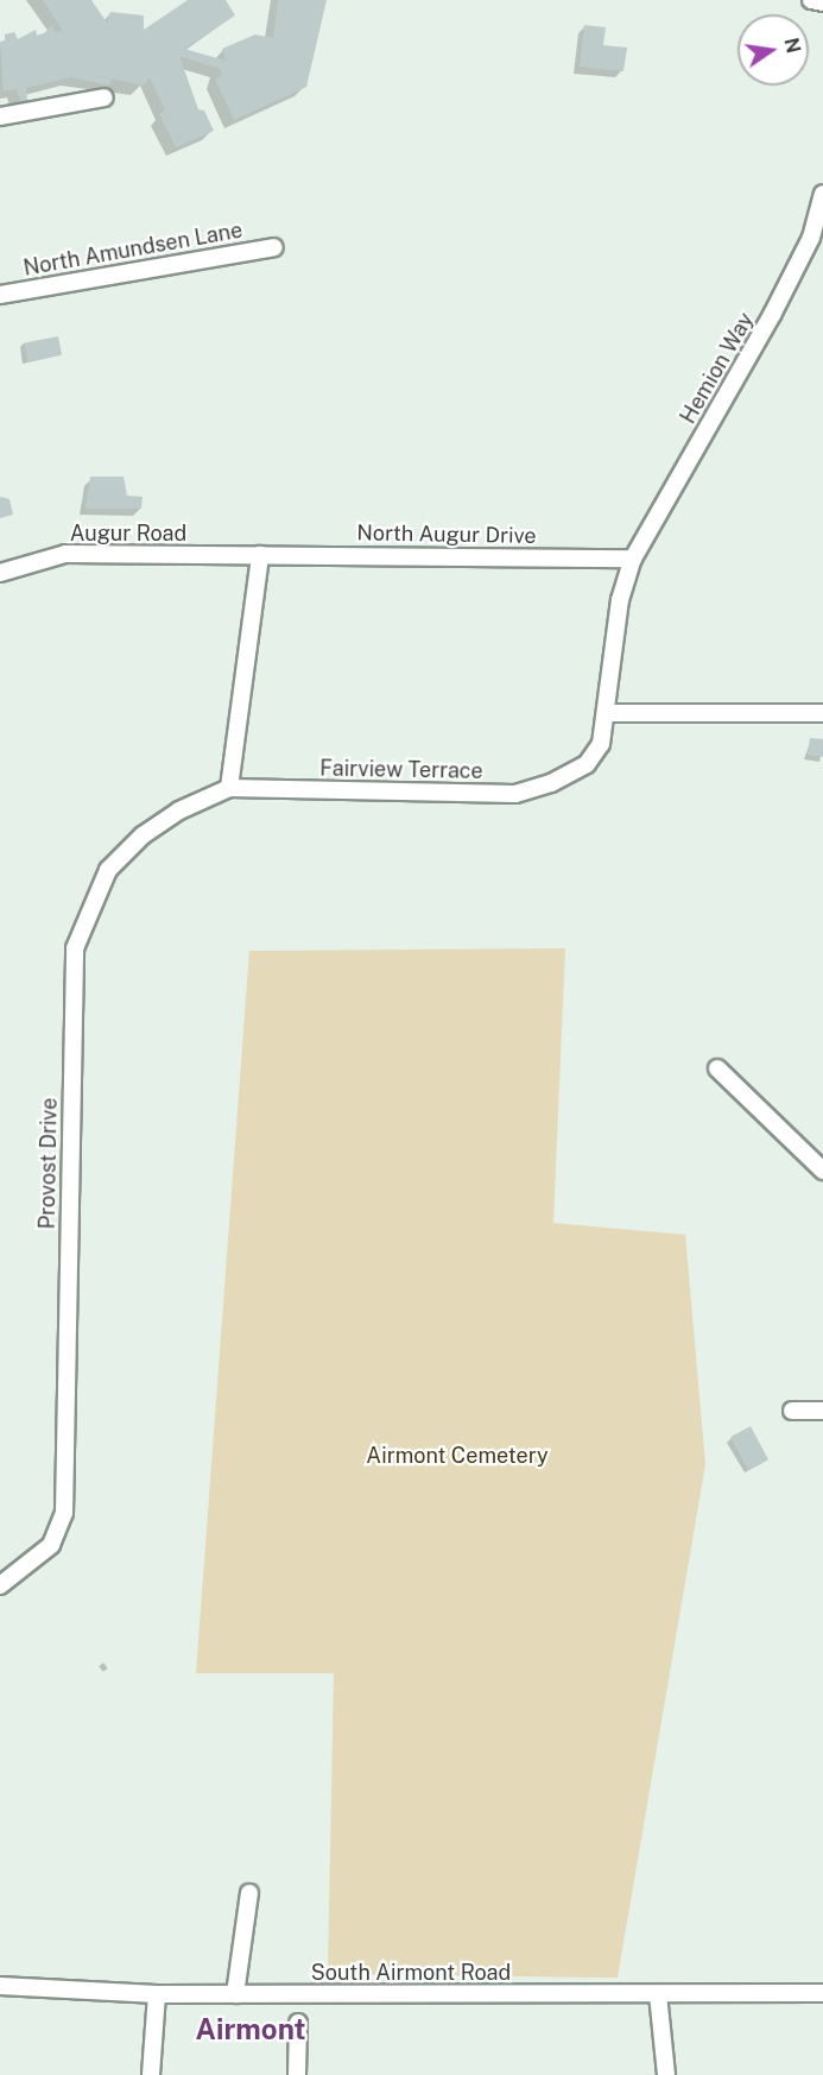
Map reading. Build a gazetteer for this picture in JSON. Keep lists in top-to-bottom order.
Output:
{
  "streets": {
    "street": [
      "North Amundsen Lane",
      "Hemion Way",
      "Augur Road",
      "North Augur Drive",
      "Fairview Terrace",
      "Provost Drive",
      "South Airmont Road"
    ]
  },
  "crossings": [
    ["Hemion Way", "North Augur Drive"],
    ["Hemion Way", "Fairview Terrace"],
    ["Augur Road", "North Augur Drive"],
    ["North Augur Drive", "Fairview Terrace"],
    ["Fairview Terrace", "Provost Drive"]
  ],
  "districts": ["Airmont"],
  "parks": ["Airmont Cemetery"],
  "north": "right"
}
